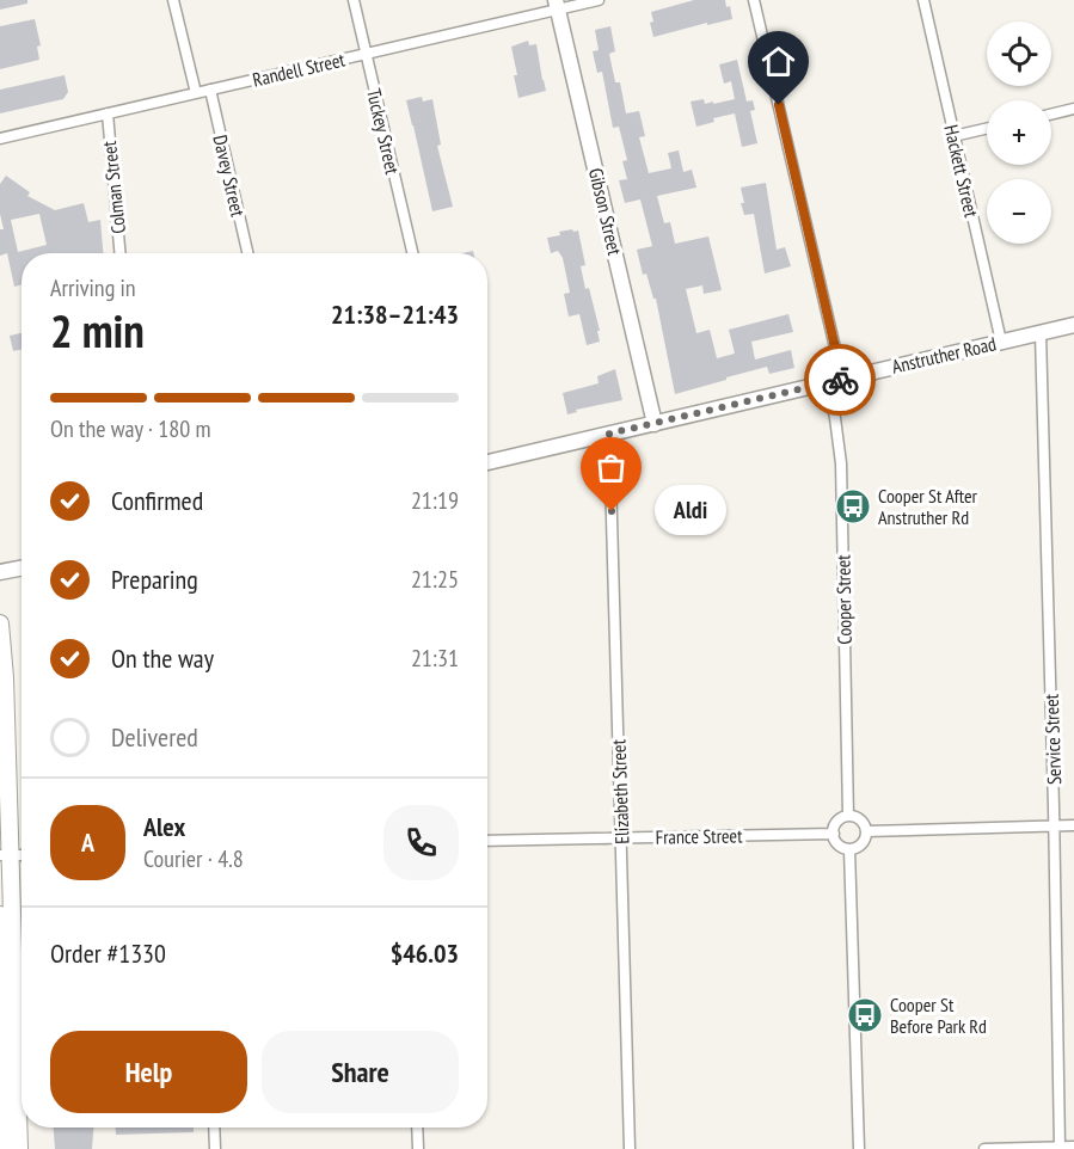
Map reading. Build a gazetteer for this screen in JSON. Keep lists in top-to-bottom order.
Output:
{
  "streets": {
    "main road": ["Gibson Street", "Anstruther Road"],
    "street": [
      "Randell Street",
      "Tuckey Street",
      "Hackett Street",
      "Davey Street",
      "Colman Street",
      "Cooper Street",
      "Service Street",
      "Elizabeth Street",
      "France Street"
    ]
  },
  "crossings": [
    ["Randell Street", "Tuckey Street"],
    ["Randell Street", "Davey Street"],
    ["Randell Street", "Colman Street"],
    ["Randell Street", "Gibson Street"],
    ["Hackett Street", "Anstruther Road"],
    ["Gibson Street", "Anstruther Road"],
    ["Anstruther Road", "Cooper Street"],
    ["Anstruther Road", "Service Street"],
    ["Anstruther Road", "Elizabeth Street"],
    ["Cooper Street", "France Street"],
    ["Elizabeth Street", "France Street"]
  ],
  "places": {
    "bus stop": ["Cooper St After Anstruther Rd", "Cooper St Before Park Rd"],
    "other": ["Aldi"]
  },
  "page": {
    "map_buttons": ["+", "−"],
    "heading": ["2 min", "Arriving in", "21:38–21:43"],
    "panel": [
      "Alex",
      "Courier · 4.8",
      "Order #1330",
      "$46.03"
    ],
    "bar": "On the way · 180 m",
    "list": [
      ["Confirmed", "21:19"],
      ["Preparing", "21:25"],
      ["On the way", "21:31"],
      "Delivered"
    ],
    "bubble": "Aldi",
    "round": "A",
    "buttons": ["Help", "Share"]
  }
}
